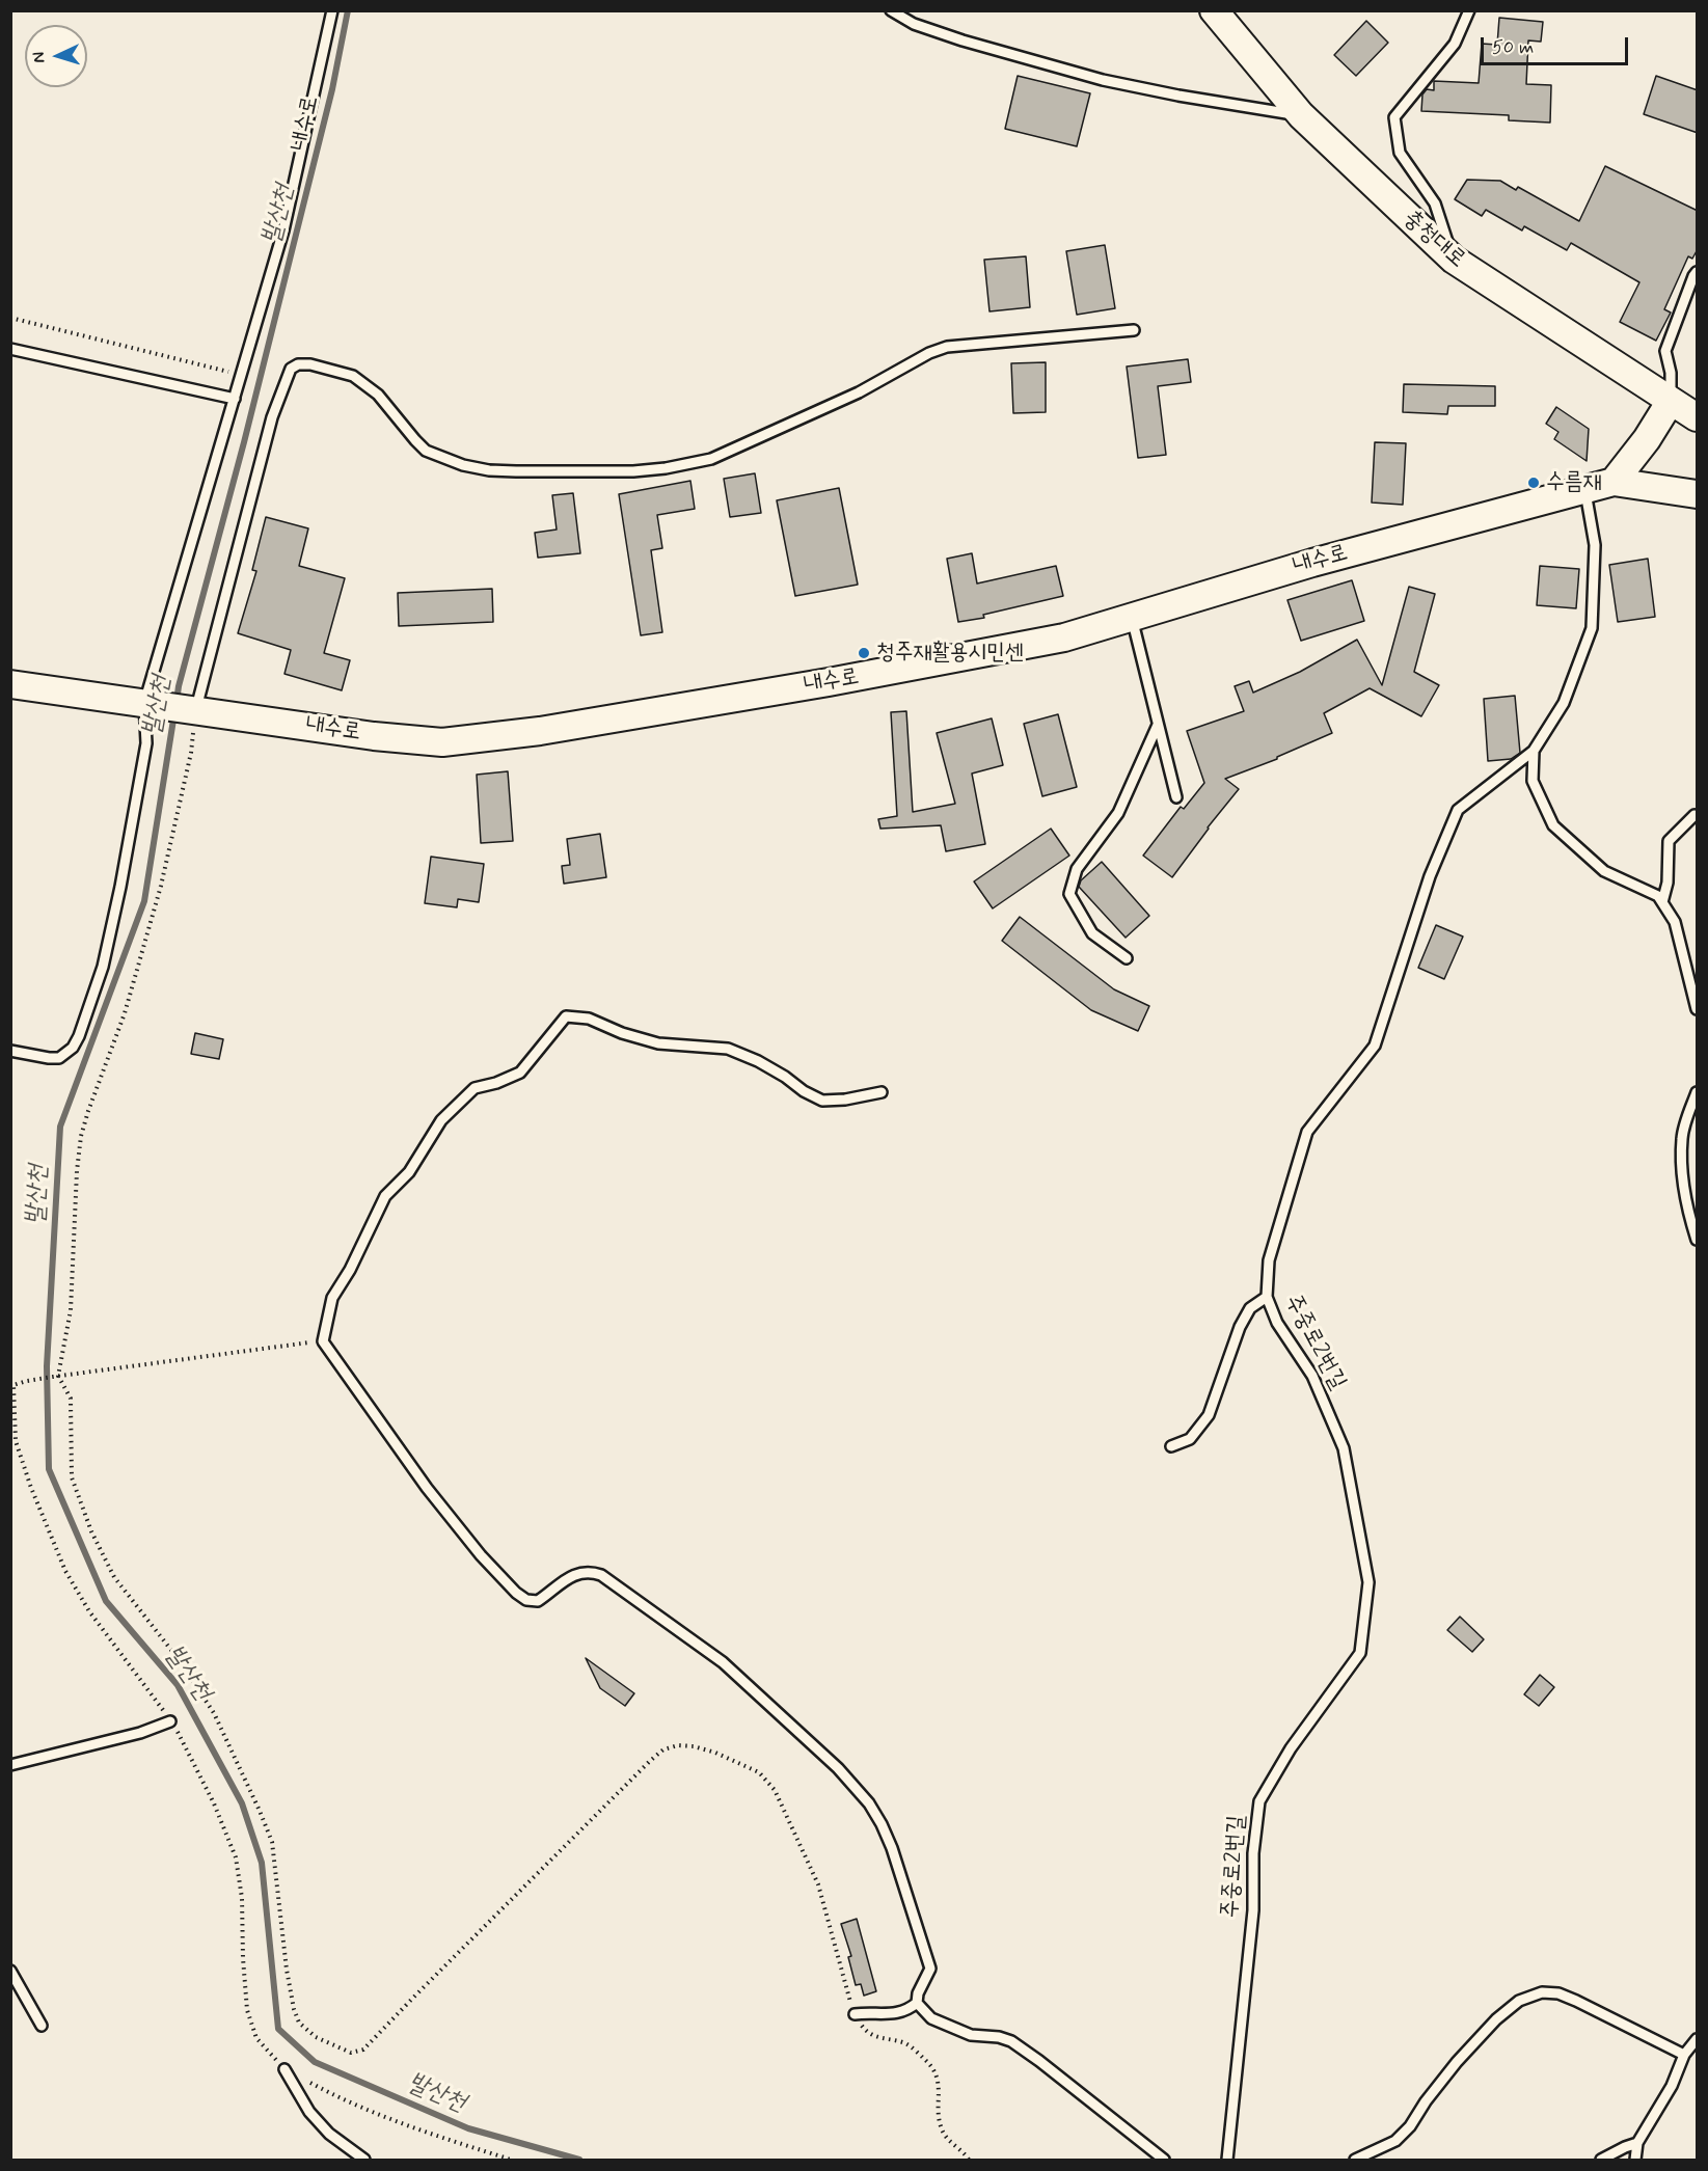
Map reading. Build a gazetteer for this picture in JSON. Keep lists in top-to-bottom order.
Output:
{
  "streets": {
    "street": ["내수로", "충청대로"],
    "lane": ["주중로2번길"]
  },
  "crossings": [
    ["내수로", "주중로2번길"]
  ],
  "water": ["발산천"],
  "places": ["수름재", "청주재활용시민센"],
  "scale_bar": "50 m",
  "north": "left"
}
